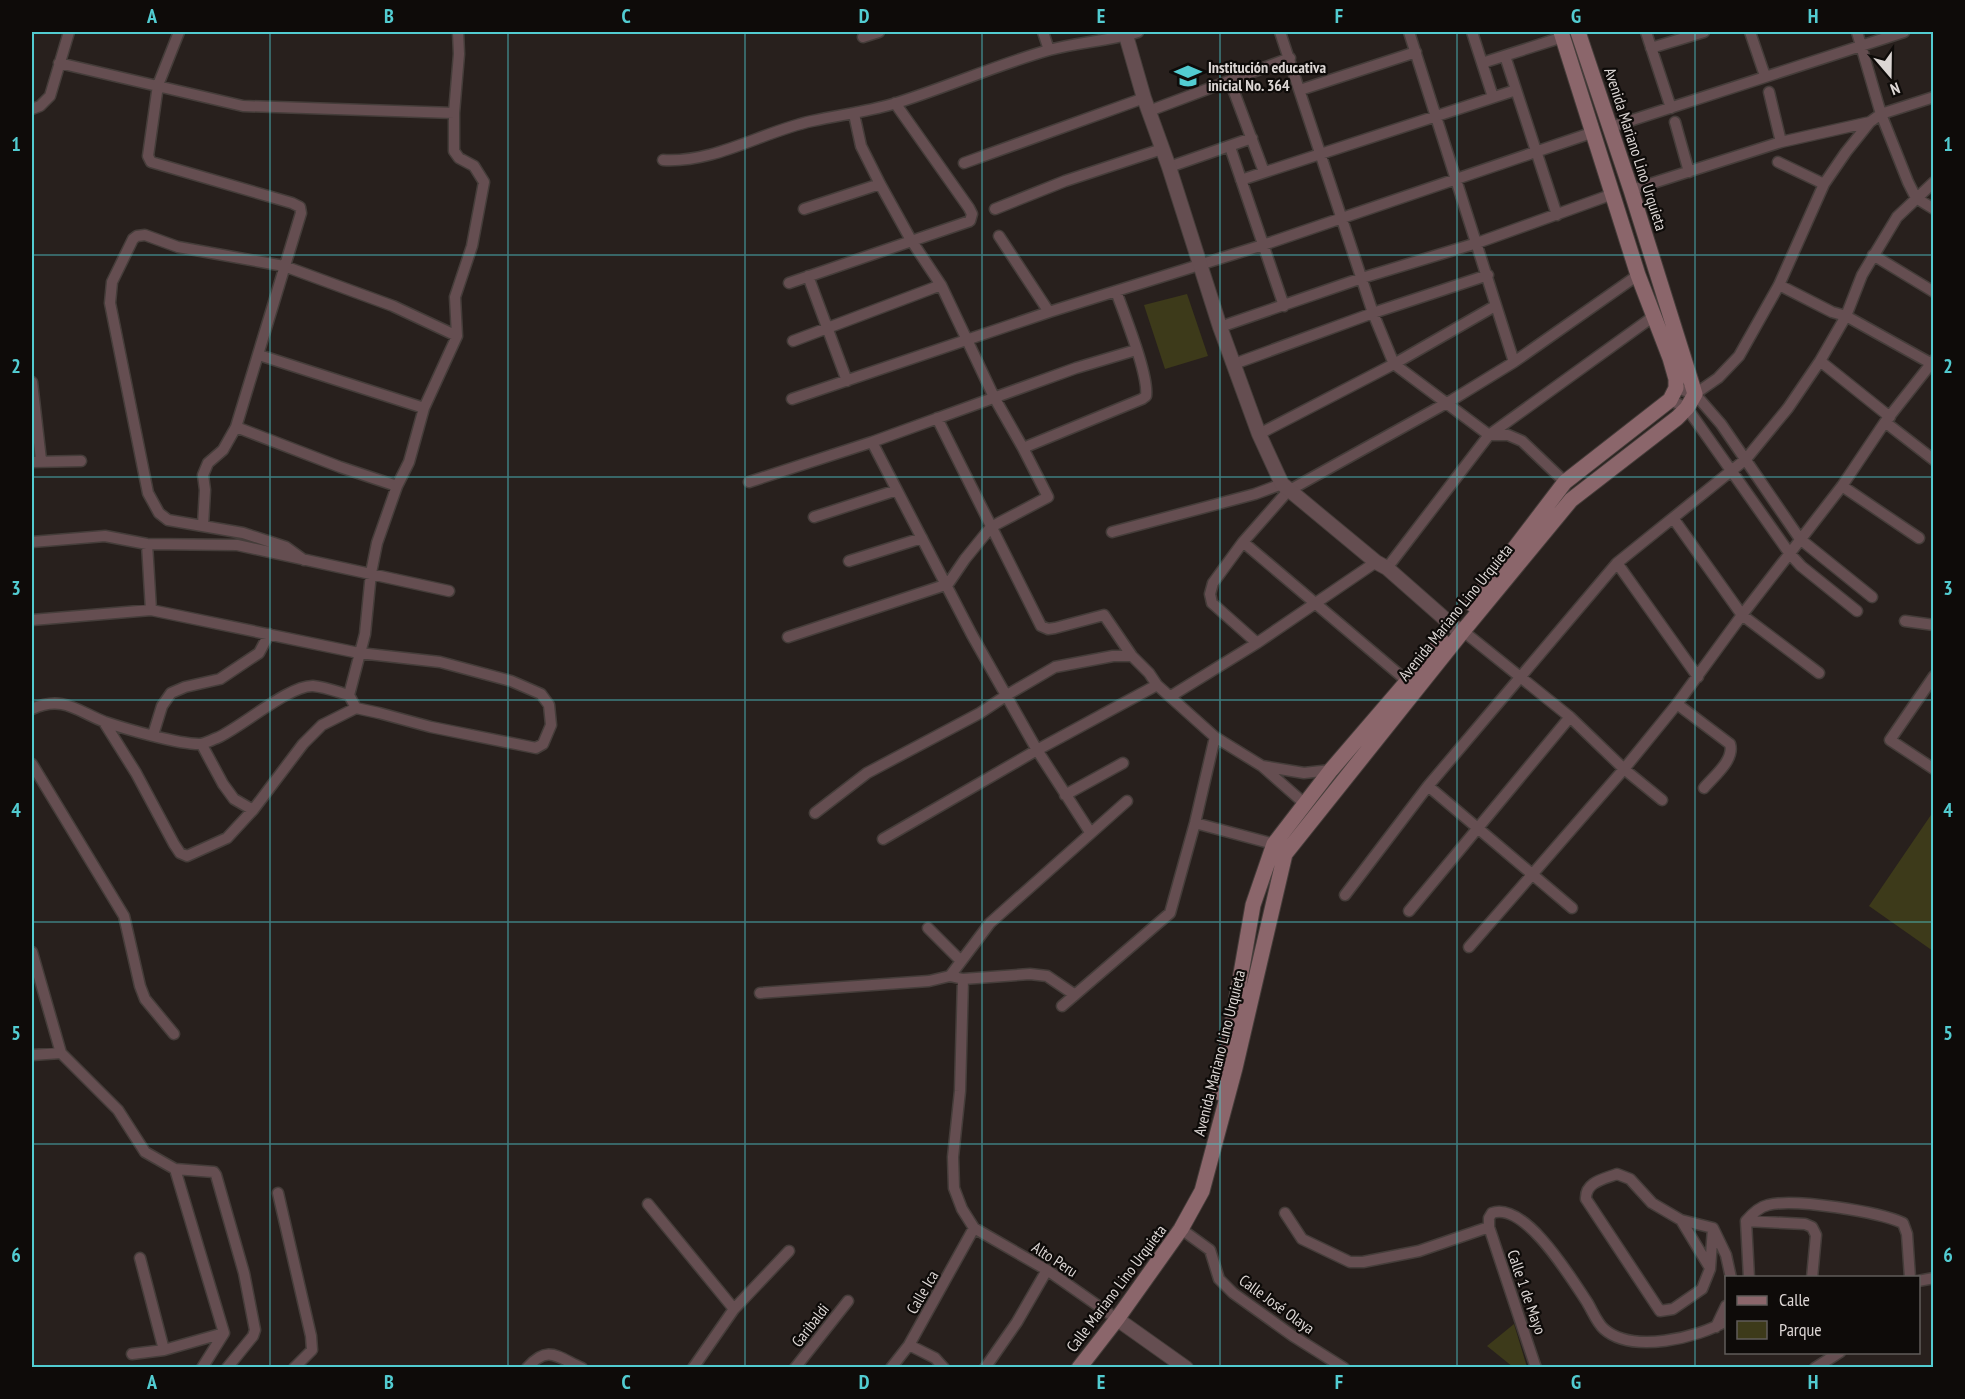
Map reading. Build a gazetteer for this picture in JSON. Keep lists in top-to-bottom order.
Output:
{
  "streets": {
    "main road": ["Avenida Mariano Lino Urquieta", "Calle Mariano Lino Urquieta"],
    "street": [
      "Alto Peru",
      "Calle Ica",
      "Calle 1 de Mayo",
      "Calle José Olaya",
      "Garibaldi"
    ]
  },
  "crossings": [
    ["Avenida Mariano Lino Urquieta", "Calle Mariano Lino Urquieta"],
    ["Alto Peru", "Calle Mariano Lino Urquieta"],
    ["Alto Peru", "Calle Ica"],
    ["Calle Mariano Lino Urquieta", "Calle José Olaya"]
  ],
  "places": {
    "school or university": ["Institución educativa inicial No. 364"]
  },
  "legend": ["Calle", "Parque"],
  "north": "bottom",
  "grid": {
    "columns": [
      "A",
      "B",
      "C",
      "D",
      "E",
      "F",
      "G",
      "H"
    ],
    "rows": [
      "1",
      "2",
      "3",
      "4",
      "5",
      "6"
    ]
  }
}
